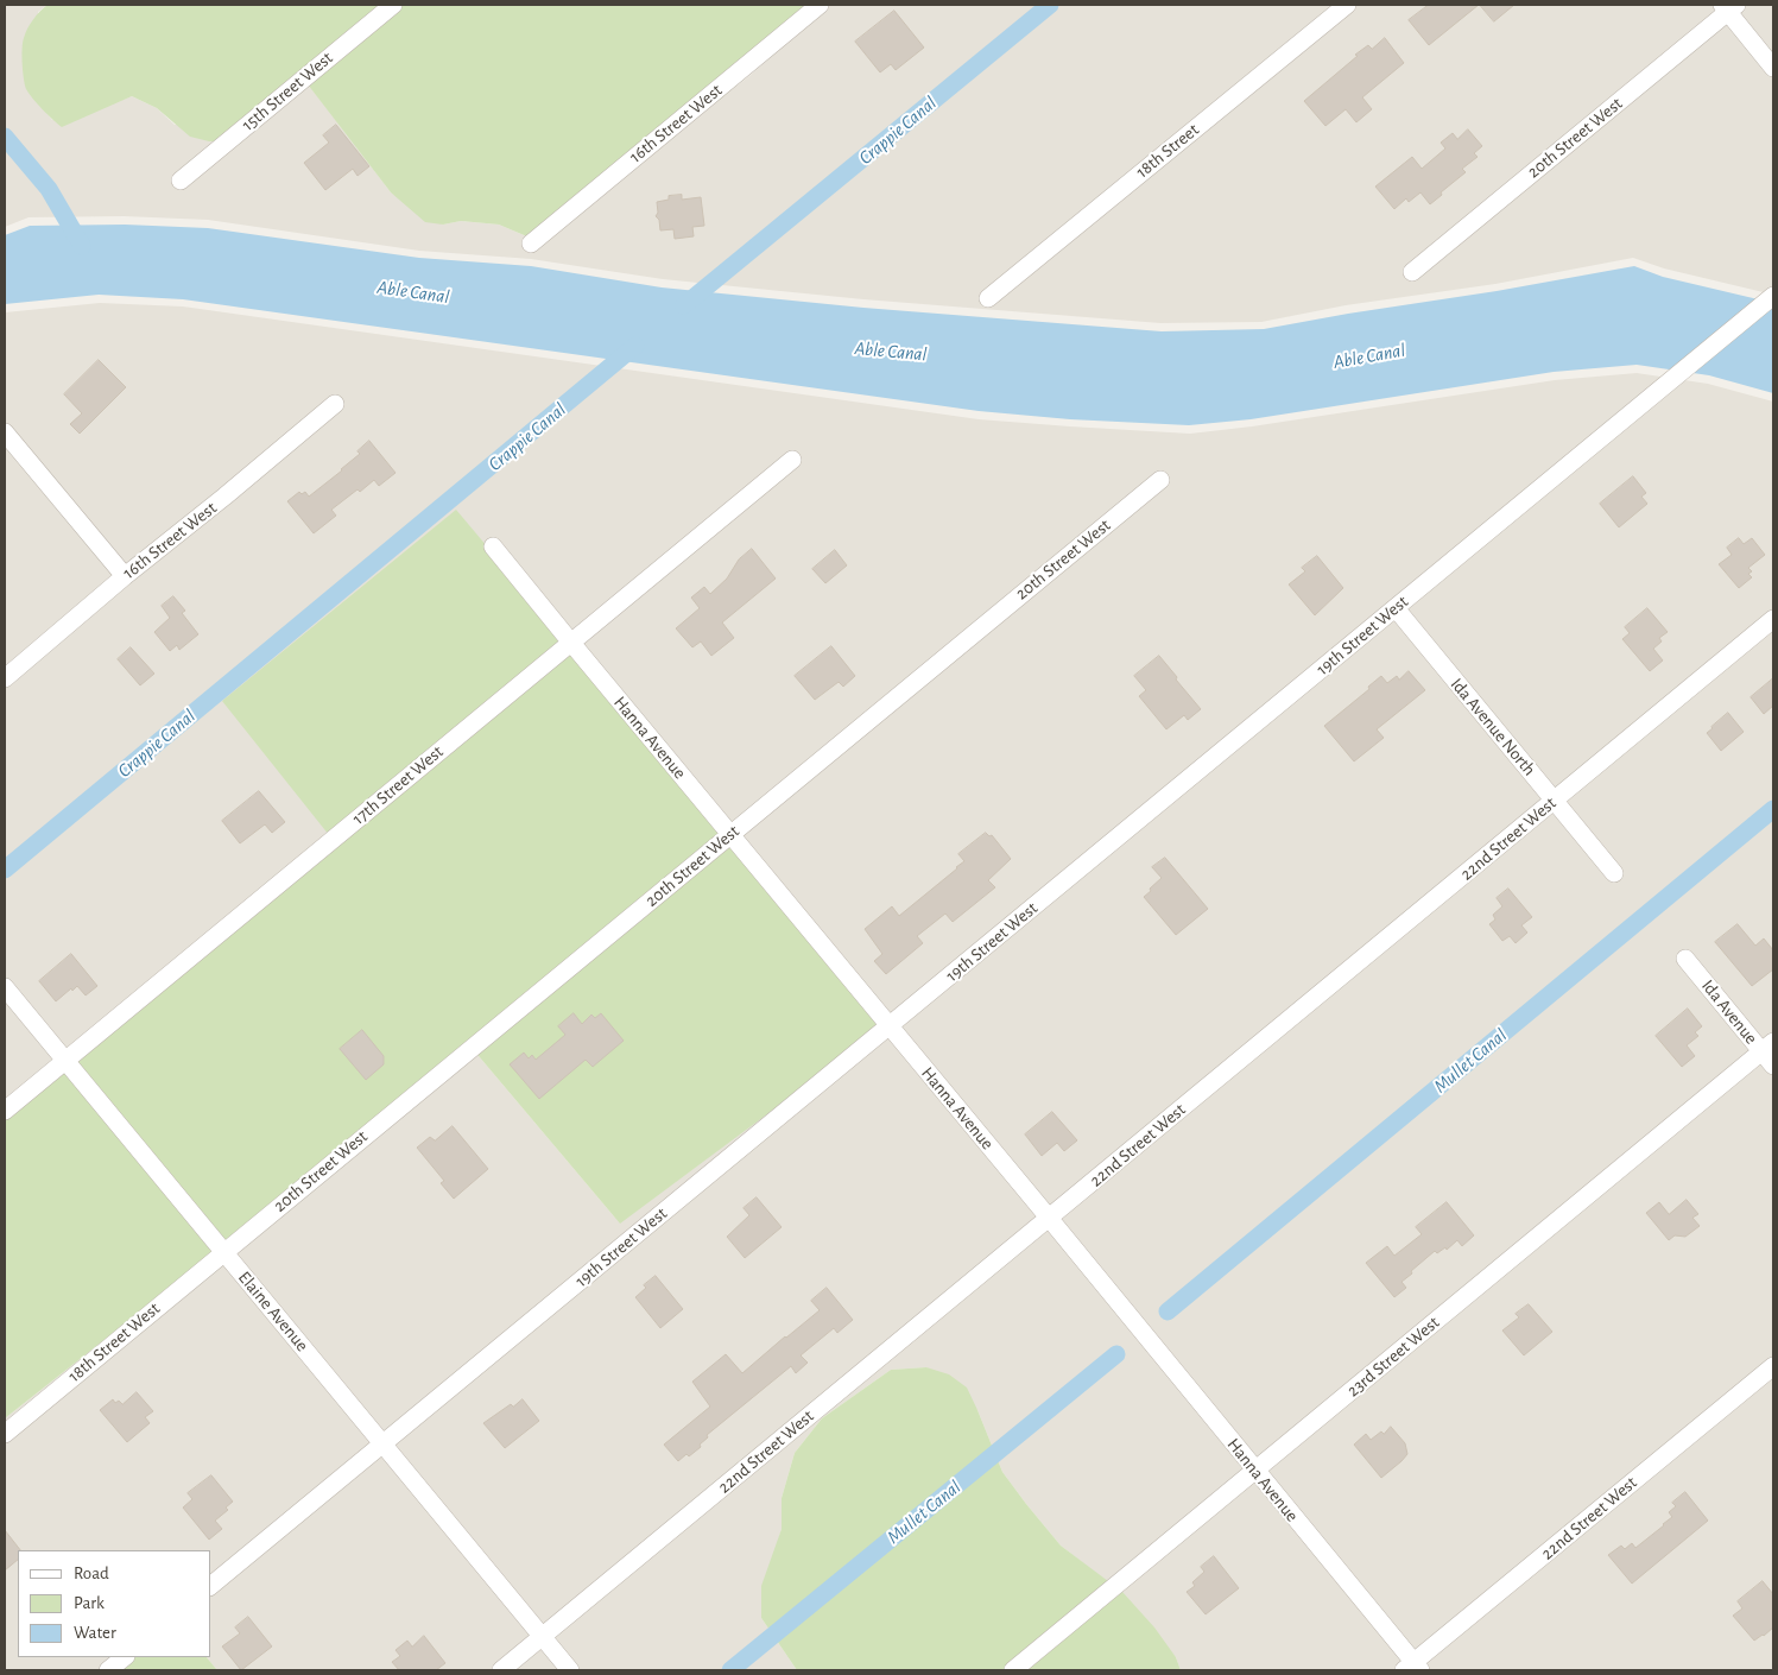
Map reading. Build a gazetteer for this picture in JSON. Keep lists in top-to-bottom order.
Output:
{
  "streets": {
    "street": [
      "15th Street West",
      "16th Street West",
      "20th Street West",
      "18th Street",
      "19th Street West",
      "Ida Avenue North",
      "Hanna Avenue",
      "17th Street West",
      "22nd Street West",
      "Ida Avenue",
      "Elaine Avenue",
      "18th Street West",
      "23rd Street West"
    ]
  },
  "crossings": [
    ["20th Street West", "Hanna Avenue"],
    ["20th Street West", "Elaine Avenue"],
    ["20th Street West", "18th Street West"],
    ["19th Street West", "Ida Avenue North"],
    ["19th Street West", "Hanna Avenue"],
    ["19th Street West", "Elaine Avenue"],
    ["Ida Avenue North", "22nd Street West"],
    ["Hanna Avenue", "17th Street West"],
    ["Hanna Avenue", "22nd Street West"],
    ["Hanna Avenue", "23rd Street West"],
    ["17th Street West", "Elaine Avenue"],
    ["22nd Street West", "Elaine Avenue"],
    ["Ida Avenue", "23rd Street West"],
    ["Elaine Avenue", "18th Street West"]
  ],
  "water": ["Crappie Canal", "Able Canal", "Mullet Canal"],
  "legend": ["Road", "Park", "Water"]
}
